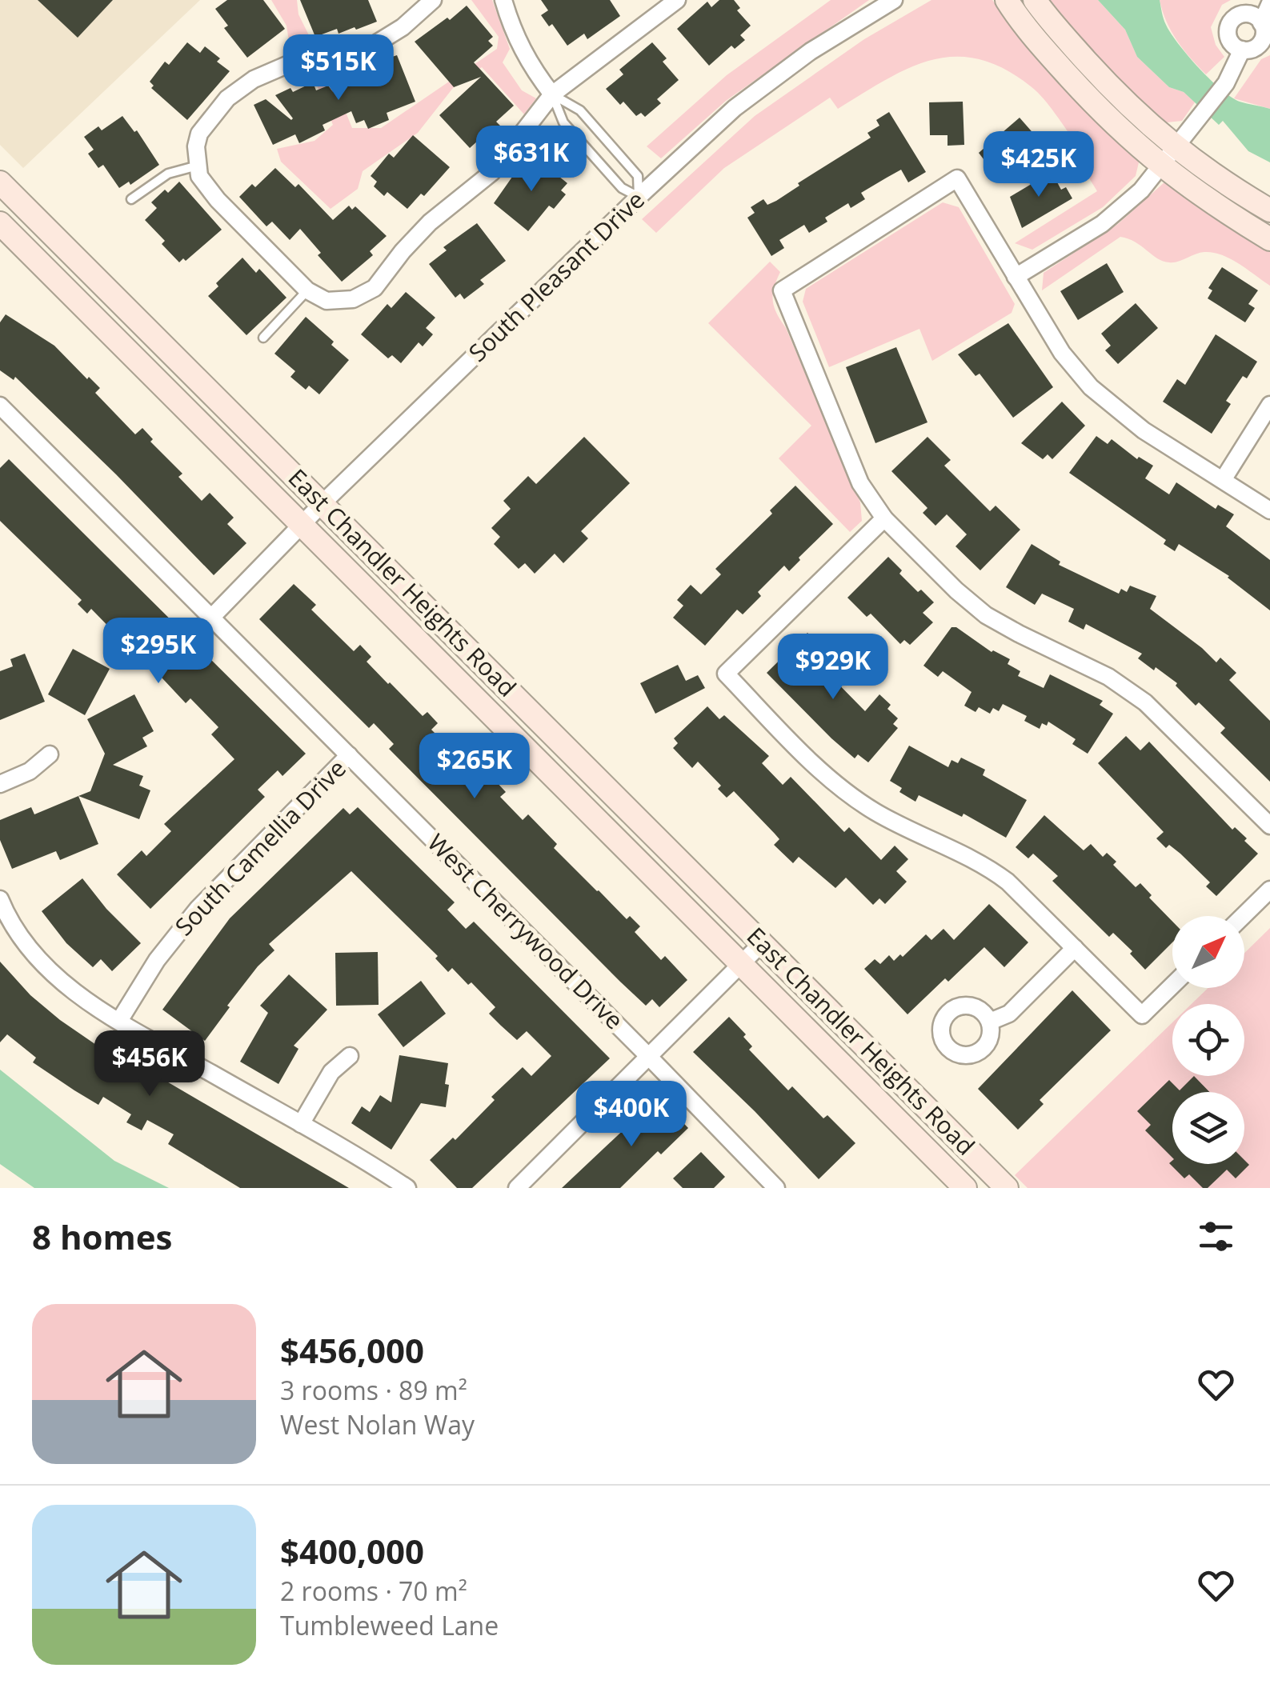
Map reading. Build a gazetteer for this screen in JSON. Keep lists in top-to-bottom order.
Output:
{
  "streets": {
    "main road": ["East Chandler Heights Road"],
    "street": ["South Pleasant Drive", "South Camellia Drive", "West Cherrywood Drive"]
  },
  "crossings": [
    ["South Pleasant Drive", "East Chandler Heights Road"],
    ["South Pleasant Drive", "West Cherrywood Drive"],
    ["South Camellia Drive", "West Cherrywood Drive"]
  ],
  "north": "top right",
  "page": {
    "price": [
      "$515K",
      "$631K",
      "$425K",
      "$295K",
      "$929K",
      "$265K",
      "$456K",
      "$400K"
    ],
    "heading": "8 homes",
    "list": [
      {
        "name": "$456,000",
        "note": "3 rooms · 89 m² · West Nolan Way"
      },
      {
        "name": "$400,000",
        "note": "2 rooms · 70 m² · Tumbleweed Lane"
      }
    ]
  }
}
